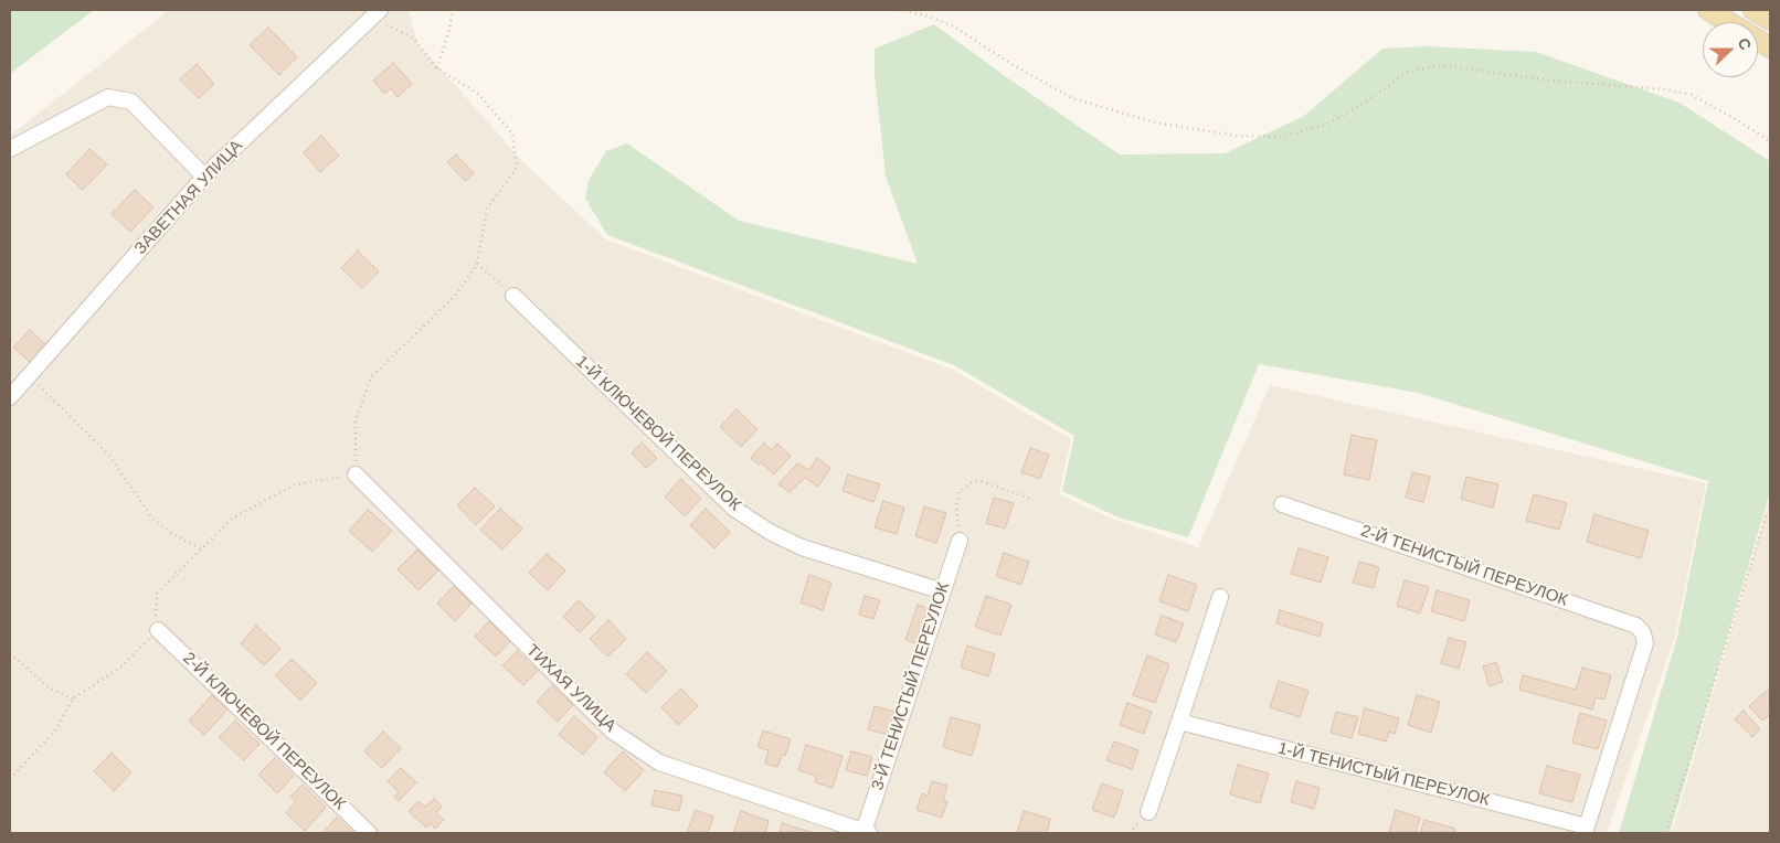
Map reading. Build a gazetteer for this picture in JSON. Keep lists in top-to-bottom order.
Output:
{
  "streets": {
    "street": [
      "ЗАВЕТНАЯ УЛИЦА",
      "1-Й КЛЮЧЕВОЙ ПЕРЕУЛОК",
      "2-Й ТЕНИСТЫЙ ПЕРЕУЛОК",
      "3-Й ТЕНИСТЫЙ ПЕРЕУЛОК",
      "ТИХАЯ УЛИЦА",
      "2-Й КЛЮЧЕВОЙ ПЕРЕУЛОК",
      "1-Й ТЕНИСТЫЙ ПЕРЕУЛОК"
    ]
  },
  "crossings": [
    ["1-Й КЛЮЧЕВОЙ ПЕРЕУЛОК", "3-Й ТЕНИСТЫЙ ПЕРЕУЛОК"],
    ["2-Й ТЕНИСТЫЙ ПЕРЕУЛОК", "1-Й ТЕНИСТЫЙ ПЕРЕУЛОК"],
    ["3-Й ТЕНИСТЫЙ ПЕРЕУЛОК", "ТИХАЯ УЛИЦА"]
  ],
  "north": "right"
}
